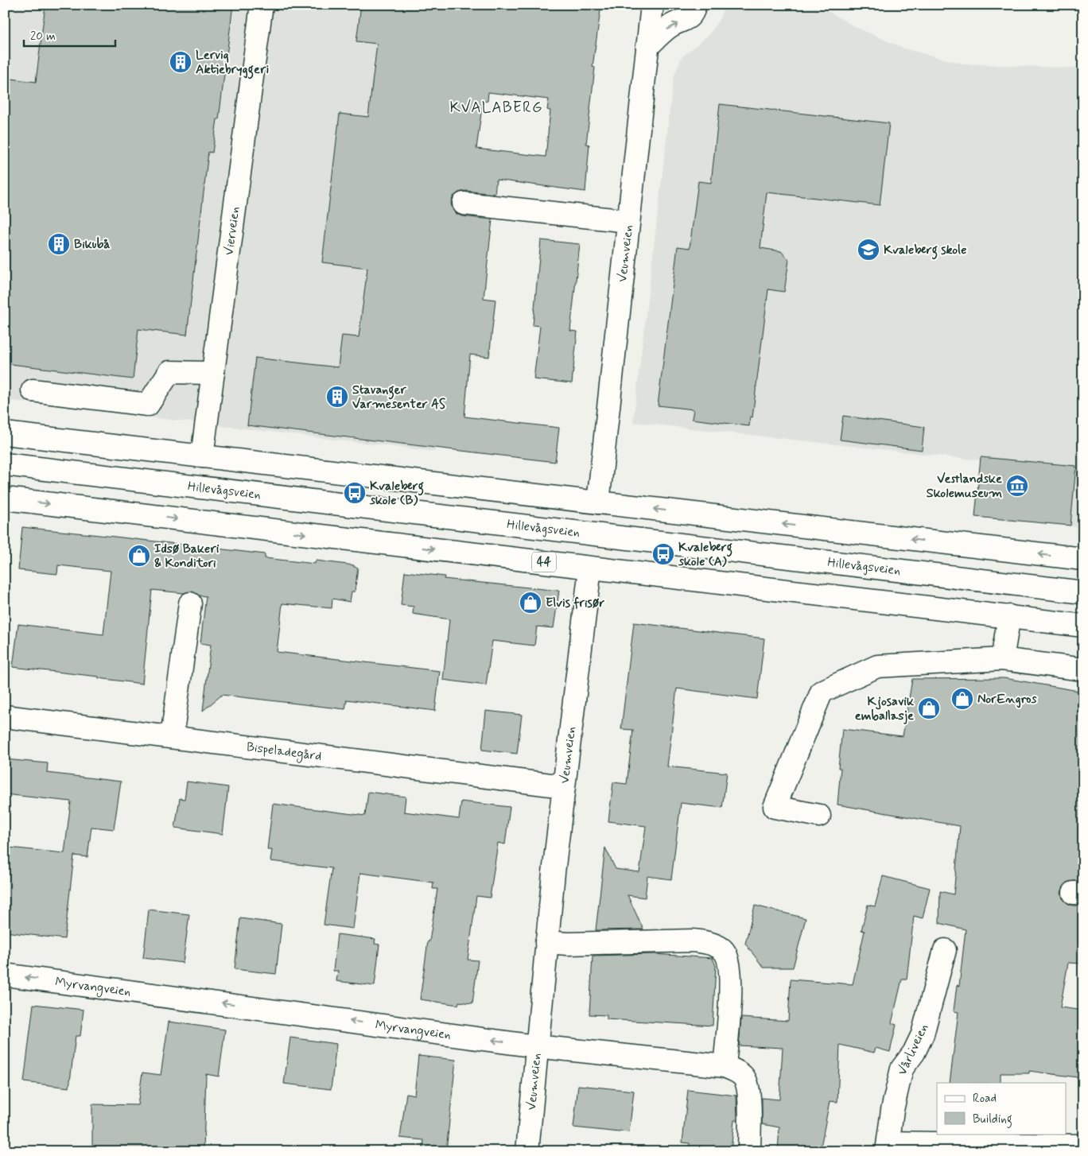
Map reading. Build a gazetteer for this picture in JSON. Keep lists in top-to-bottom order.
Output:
{
  "streets": {
    "street": [
      "Vierveien",
      "Veumveien",
      "Hillevågsveien",
      "44",
      "Bispeladegård",
      "Myrvangveien",
      "Vårliveien"
    ]
  },
  "crossings": [
    ["Veumveien", "44"],
    ["Veumveien", "Bispeladegård"],
    ["Veumveien", "Myrvangveien"]
  ],
  "one_way": ["Myrvangveien"],
  "districts": ["KVALABERG"],
  "places": {
    "building": ["Lervig Aktiebryggeri", "Bikubå", "Stavanger Varmesenter AS"],
    "school or university": ["Kvaleberg skole"],
    "museum": ["Vestlandske Skolemuseum"],
    "bus stop": ["Kvaleberg skole (B)", "Kvaleberg skole (A)"],
    "shop": [
      "Idsø Bakeri & Konditori",
      "Elvis frisør",
      "NorEngros",
      "Kjosavik emballasje"
    ]
  },
  "legend": ["Road", "Building"],
  "scale_bar": "20 m"
}
